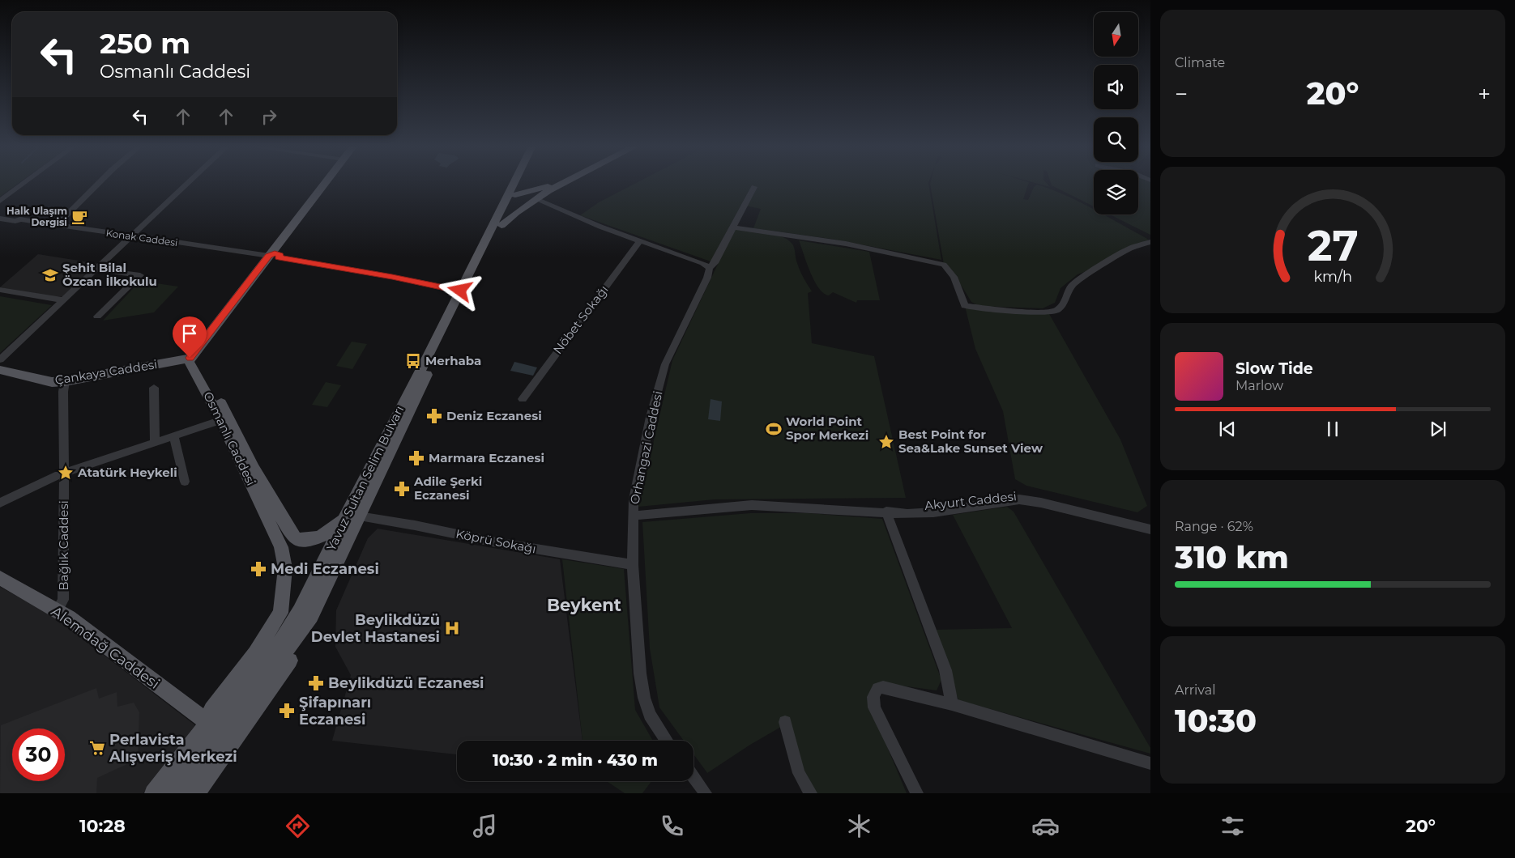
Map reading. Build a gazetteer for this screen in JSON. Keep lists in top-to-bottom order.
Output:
{
  "streets": {
    "main road": [
      "Çankaya Caddesi",
      "Osmanlı Caddesi",
      "Yavuz Sultan Selim Bulvarı",
      "Alemdağ Caddesi"
    ],
    "street": [
      "Konak Caddesi",
      "Nöbet Sokağı",
      "Orhangazi Caddesi",
      "Akyurt Caddesi",
      "Köprü Sokağı",
      "Bağlık Caddesi"
    ]
  },
  "crossings": [
    ["Konak Caddesi", "Yavuz Sultan Selim Bulvarı"],
    ["Çankaya Caddesi", "Osmanlı Caddesi"],
    ["Çankaya Caddesi", "Bağlık Caddesi"],
    ["Osmanlı Caddesi", "Yavuz Sultan Selim Bulvarı"],
    ["Osmanlı Caddesi", "Köprü Sokağı"],
    ["Osmanlı Caddesi", "Alemdağ Caddesi"],
    ["Orhangazi Caddesi", "Akyurt Caddesi"],
    ["Orhangazi Caddesi", "Köprü Sokağı"],
    ["Yavuz Sultan Selim Bulvarı", "Köprü Sokağı"],
    ["Bağlık Caddesi", "Alemdağ Caddesi"]
  ],
  "districts": ["Beykent"],
  "places": {
    "cafe": ["Halk Ulaşım Dergisi"],
    "school or university": ["Şehit Bilal Özcan İlkokulu"],
    "bus stop": ["Merhaba"],
    "pharmacy": [
      "Deniz Eczanesi",
      "Marmara Eczanesi",
      "Adile Şerki Eczanesi",
      "Medi Eczanesi",
      "Beylikdüzü Eczanesi",
      "Şifapınarı Eczanesi"
    ],
    "sports": ["World Point Spor Merkezi"],
    "place": ["Best Point for Sea&Lake Sunset View", "Atatürk Heykeli"],
    "hospital": ["Beylikdüzü Devlet Hastanesi"],
    "supermarket": ["Perlavista Alışveriş Merkezi"]
  },
  "north": "bottom",
  "page": {
    "tile": [
      "Climate",
      ["Range · 62%", "310 km"],
      ["Arrival", "10:30"]
    ],
    "turn": ["250 m", "Osmanlı Caddesi"],
    "heat": ["−", "20°", "+"],
    "song": ["Slow Tide", "Marlow"],
    "limit": "30",
    "trip": "10:30 · 2 min · 430 m",
    "tabs": ["10:28", "20°"],
    "gauge": ["27", "km/h"]
  }
}
